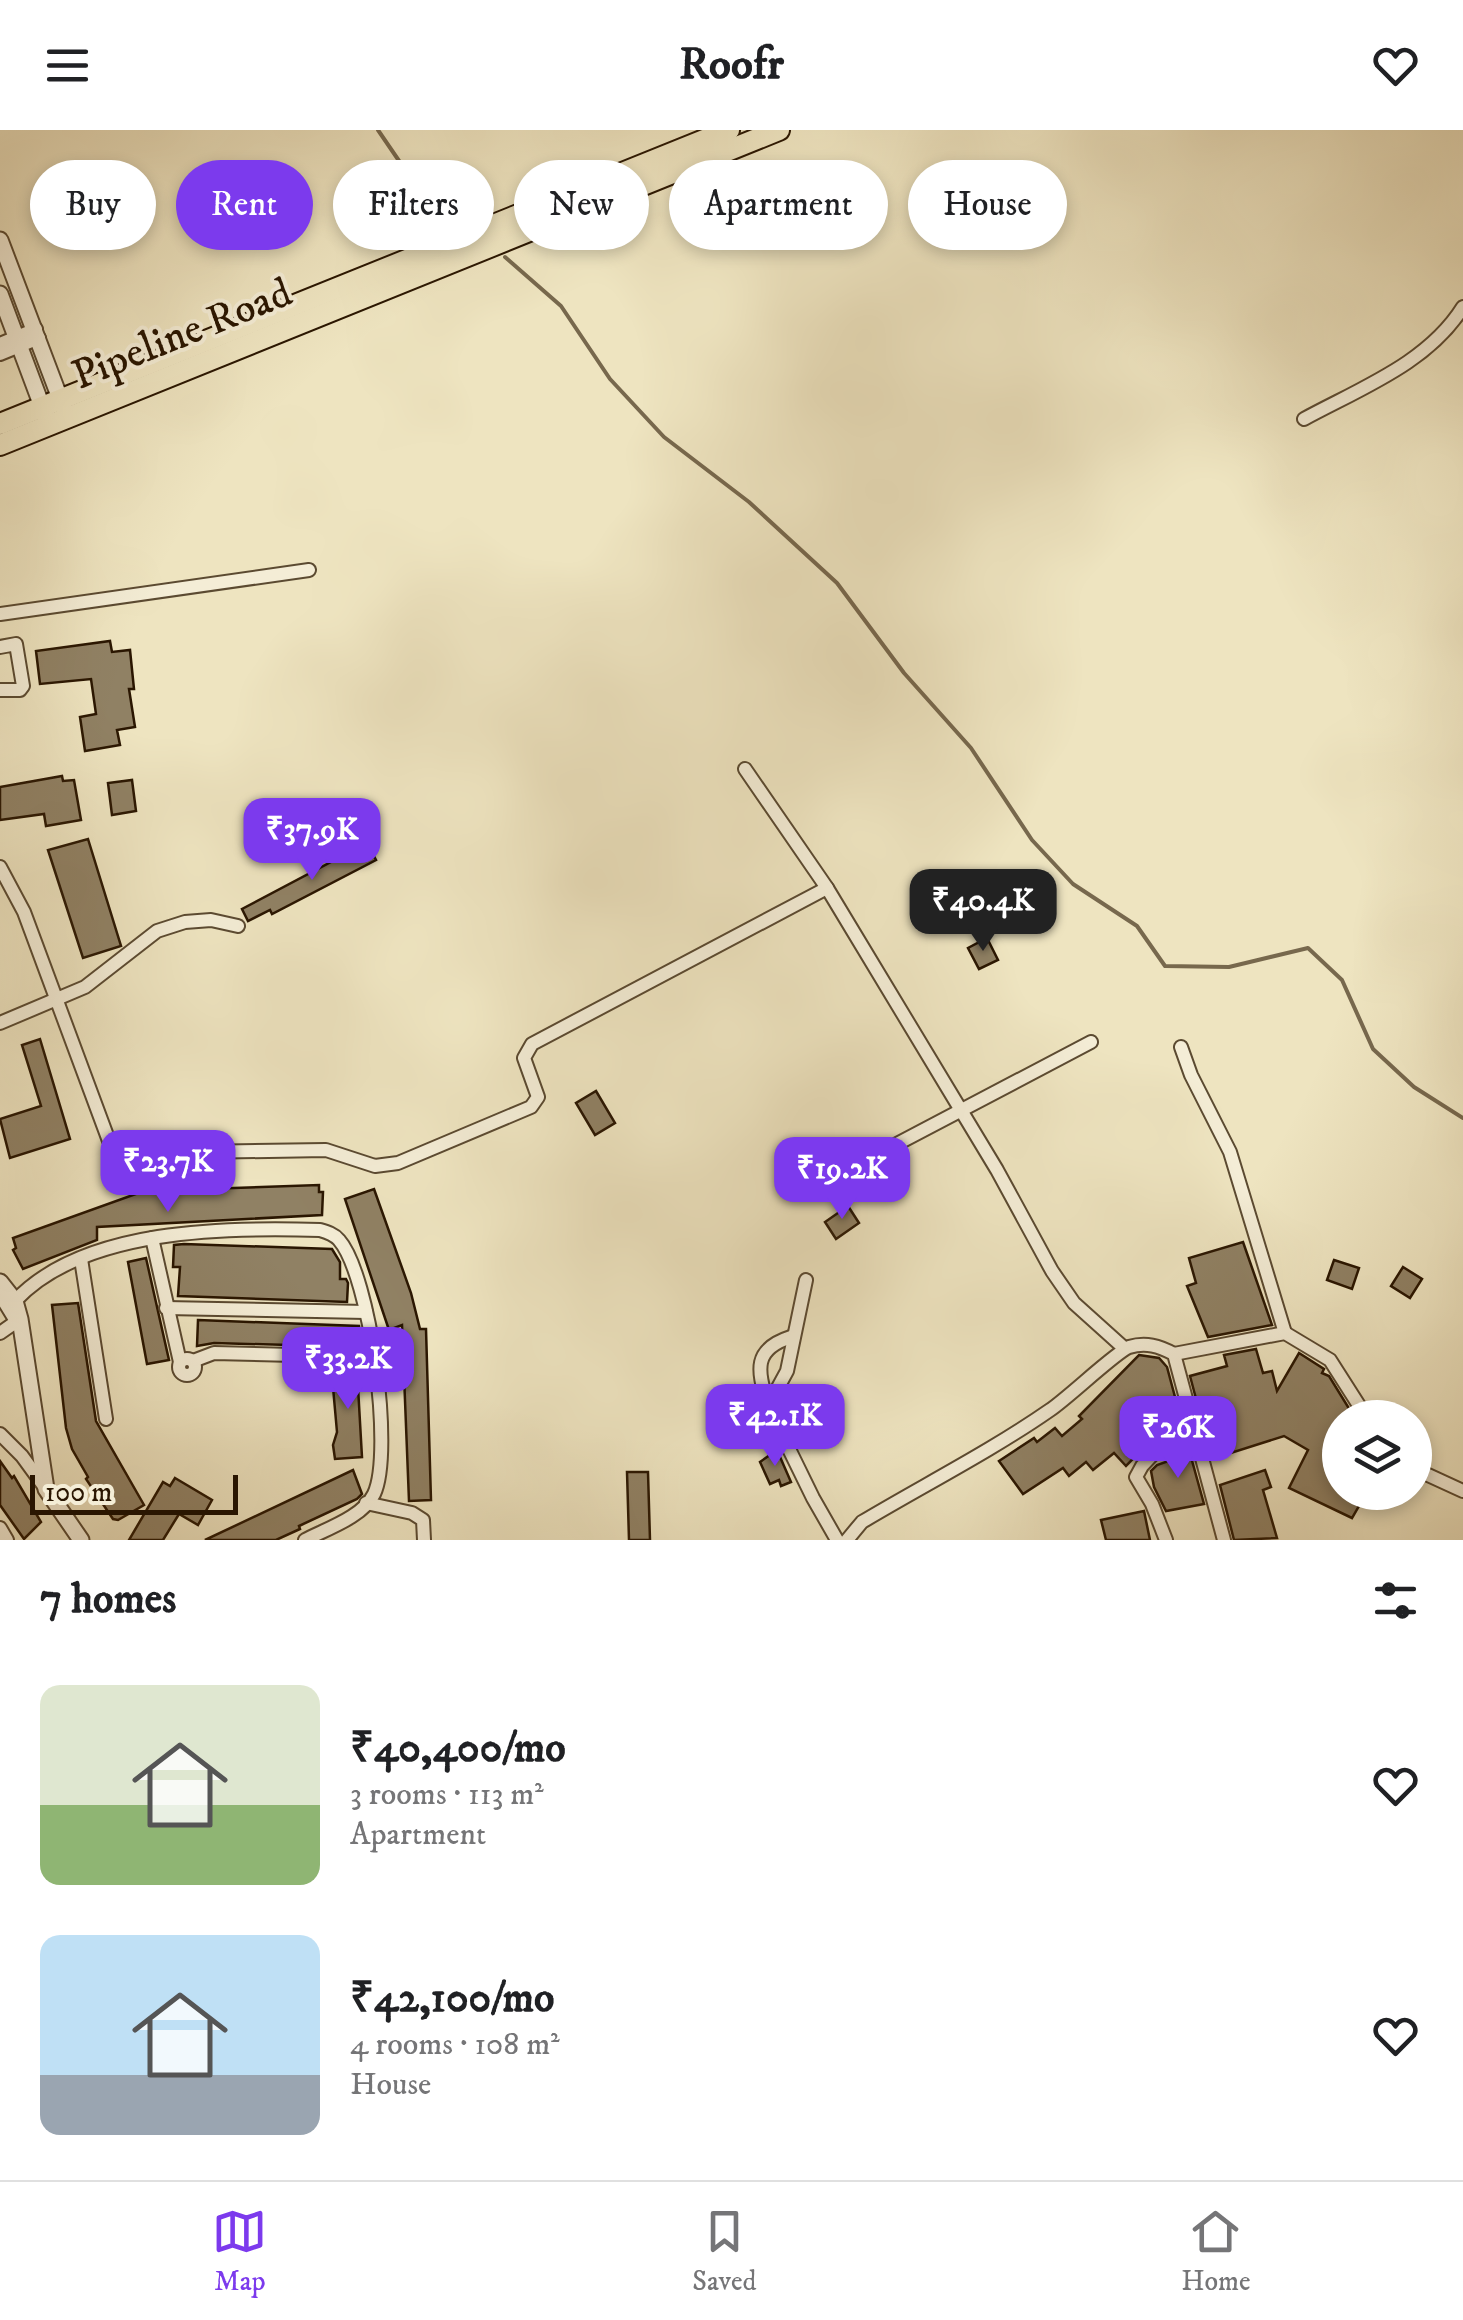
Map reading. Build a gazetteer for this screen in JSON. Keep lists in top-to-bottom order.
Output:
{
  "streets": {
    "main road": ["Pipeline Road"]
  },
  "scale_bar": "100 m",
  "page": {
    "header": "Roofr",
    "chip": [
      "Buy",
      "Rent",
      "Filters",
      "New",
      "Apartment",
      "House"
    ],
    "price": [
      "₹37.9K",
      "₹40.4K",
      "₹23.7K",
      "₹19.2K",
      "₹33.2K",
      "₹42.1K",
      "₹26K"
    ],
    "scale": "100 m",
    "heading": "7 homes",
    "list": [
      {
        "name": "₹40,400/mo",
        "note": "3 rooms · 113 m² · Apartment"
      },
      {
        "name": "₹42,100/mo",
        "note": "4 rooms · 108 m² · House"
      }
    ],
    "tabs": ["Map", "Saved", "Home"]
  }
}
